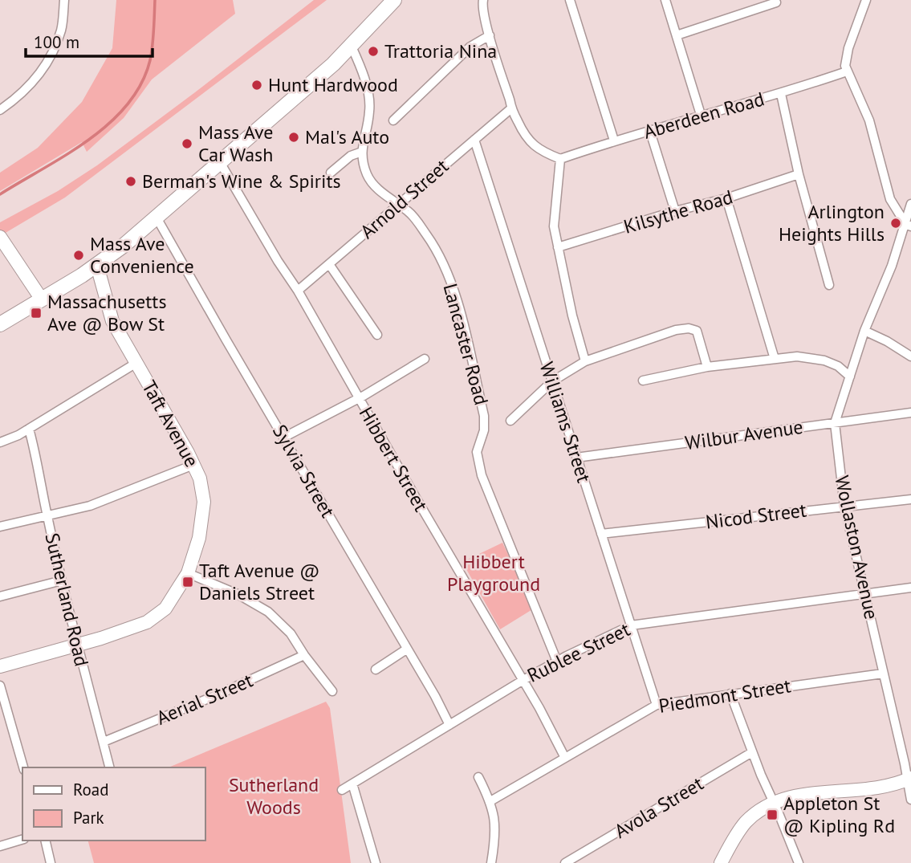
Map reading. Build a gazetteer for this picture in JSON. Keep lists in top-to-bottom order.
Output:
{
  "streets": {
    "street": [
      "Aberdeen Road",
      "Arnold Street",
      "Kilsythe Road",
      "Lancaster Road",
      "Williams Street",
      "Taft Avenue",
      "Wilbur Avenue",
      "Hibbert Street",
      "Sylvia Street",
      "Nicod Street",
      "Wollaston Avenue",
      "Sutherland Road",
      "Rublee Street",
      "Piedmont Street",
      "Aerial Street",
      "Avola Street"
    ]
  },
  "crossings": [
    ["Arnold Street", "Lancaster Road"],
    ["Arnold Street", "Williams Street"],
    ["Arnold Street", "Hibbert Street"],
    ["Lancaster Road", "Rublee Street"],
    ["Williams Street", "Wilbur Avenue"],
    ["Williams Street", "Nicod Street"],
    ["Williams Street", "Rublee Street"],
    ["Williams Street", "Piedmont Street"],
    ["Taft Avenue", "Sutherland Road"],
    ["Wilbur Avenue", "Wollaston Avenue"],
    ["Hibbert Street", "Rublee Street"],
    ["Hibbert Street", "Piedmont Street"],
    ["Sylvia Street", "Rublee Street"],
    ["Nicod Street", "Wollaston Avenue"],
    ["Wollaston Avenue", "Rublee Street"],
    ["Wollaston Avenue", "Piedmont Street"],
    ["Sutherland Road", "Aerial Street"]
  ],
  "parks": ["Hibbert Playground", "Sutherland Woods"],
  "places": {
    "other": [
      "Trattoria Nina",
      "Hunt Hardwood",
      "Mal's Auto",
      "Mass Ave Car Wash",
      "Berman's Wine & Spirits",
      "Arlington Heights Hills",
      "Mass Ave Convenience"
    ],
    "transit": ["Massachusetts Ave @ Bow St", "Taft Avenue @ Daniels Street", "Appleton St @ Kipling Rd"]
  },
  "legend": ["Road", "Park"],
  "scale_bar": "100 m"
}
